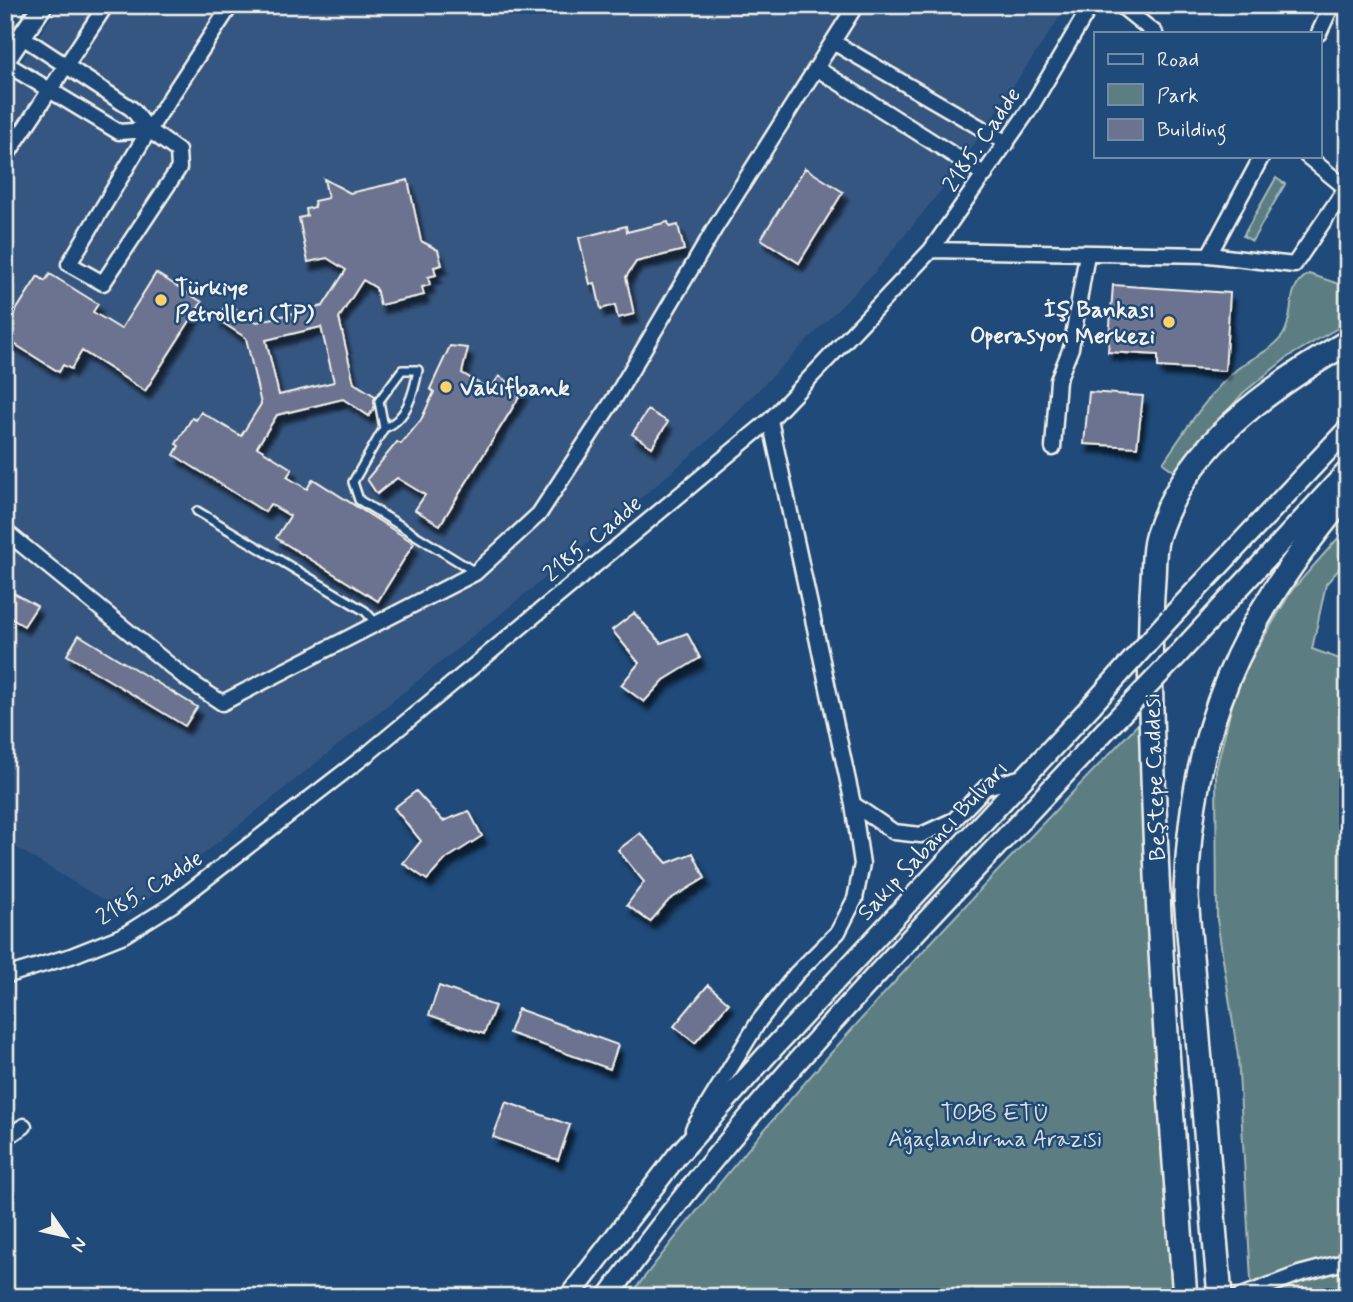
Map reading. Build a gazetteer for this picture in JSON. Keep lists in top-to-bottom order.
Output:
{
  "streets": {
    "main road": ["Beştepe Caddesi", "Sakıp Sabancı Bulvarı"],
    "street": ["2185. Cadde"]
  },
  "parks": ["TOBB ETÜ Ağaçlandırma Arazisi"],
  "places": ["Türkiye Petrolleri (TP)", "İş Bankası Operasyon Merkezi", "Vakıfbank"],
  "legend": ["Road", "Park", "Building"],
  "north": "bottom right"
}
